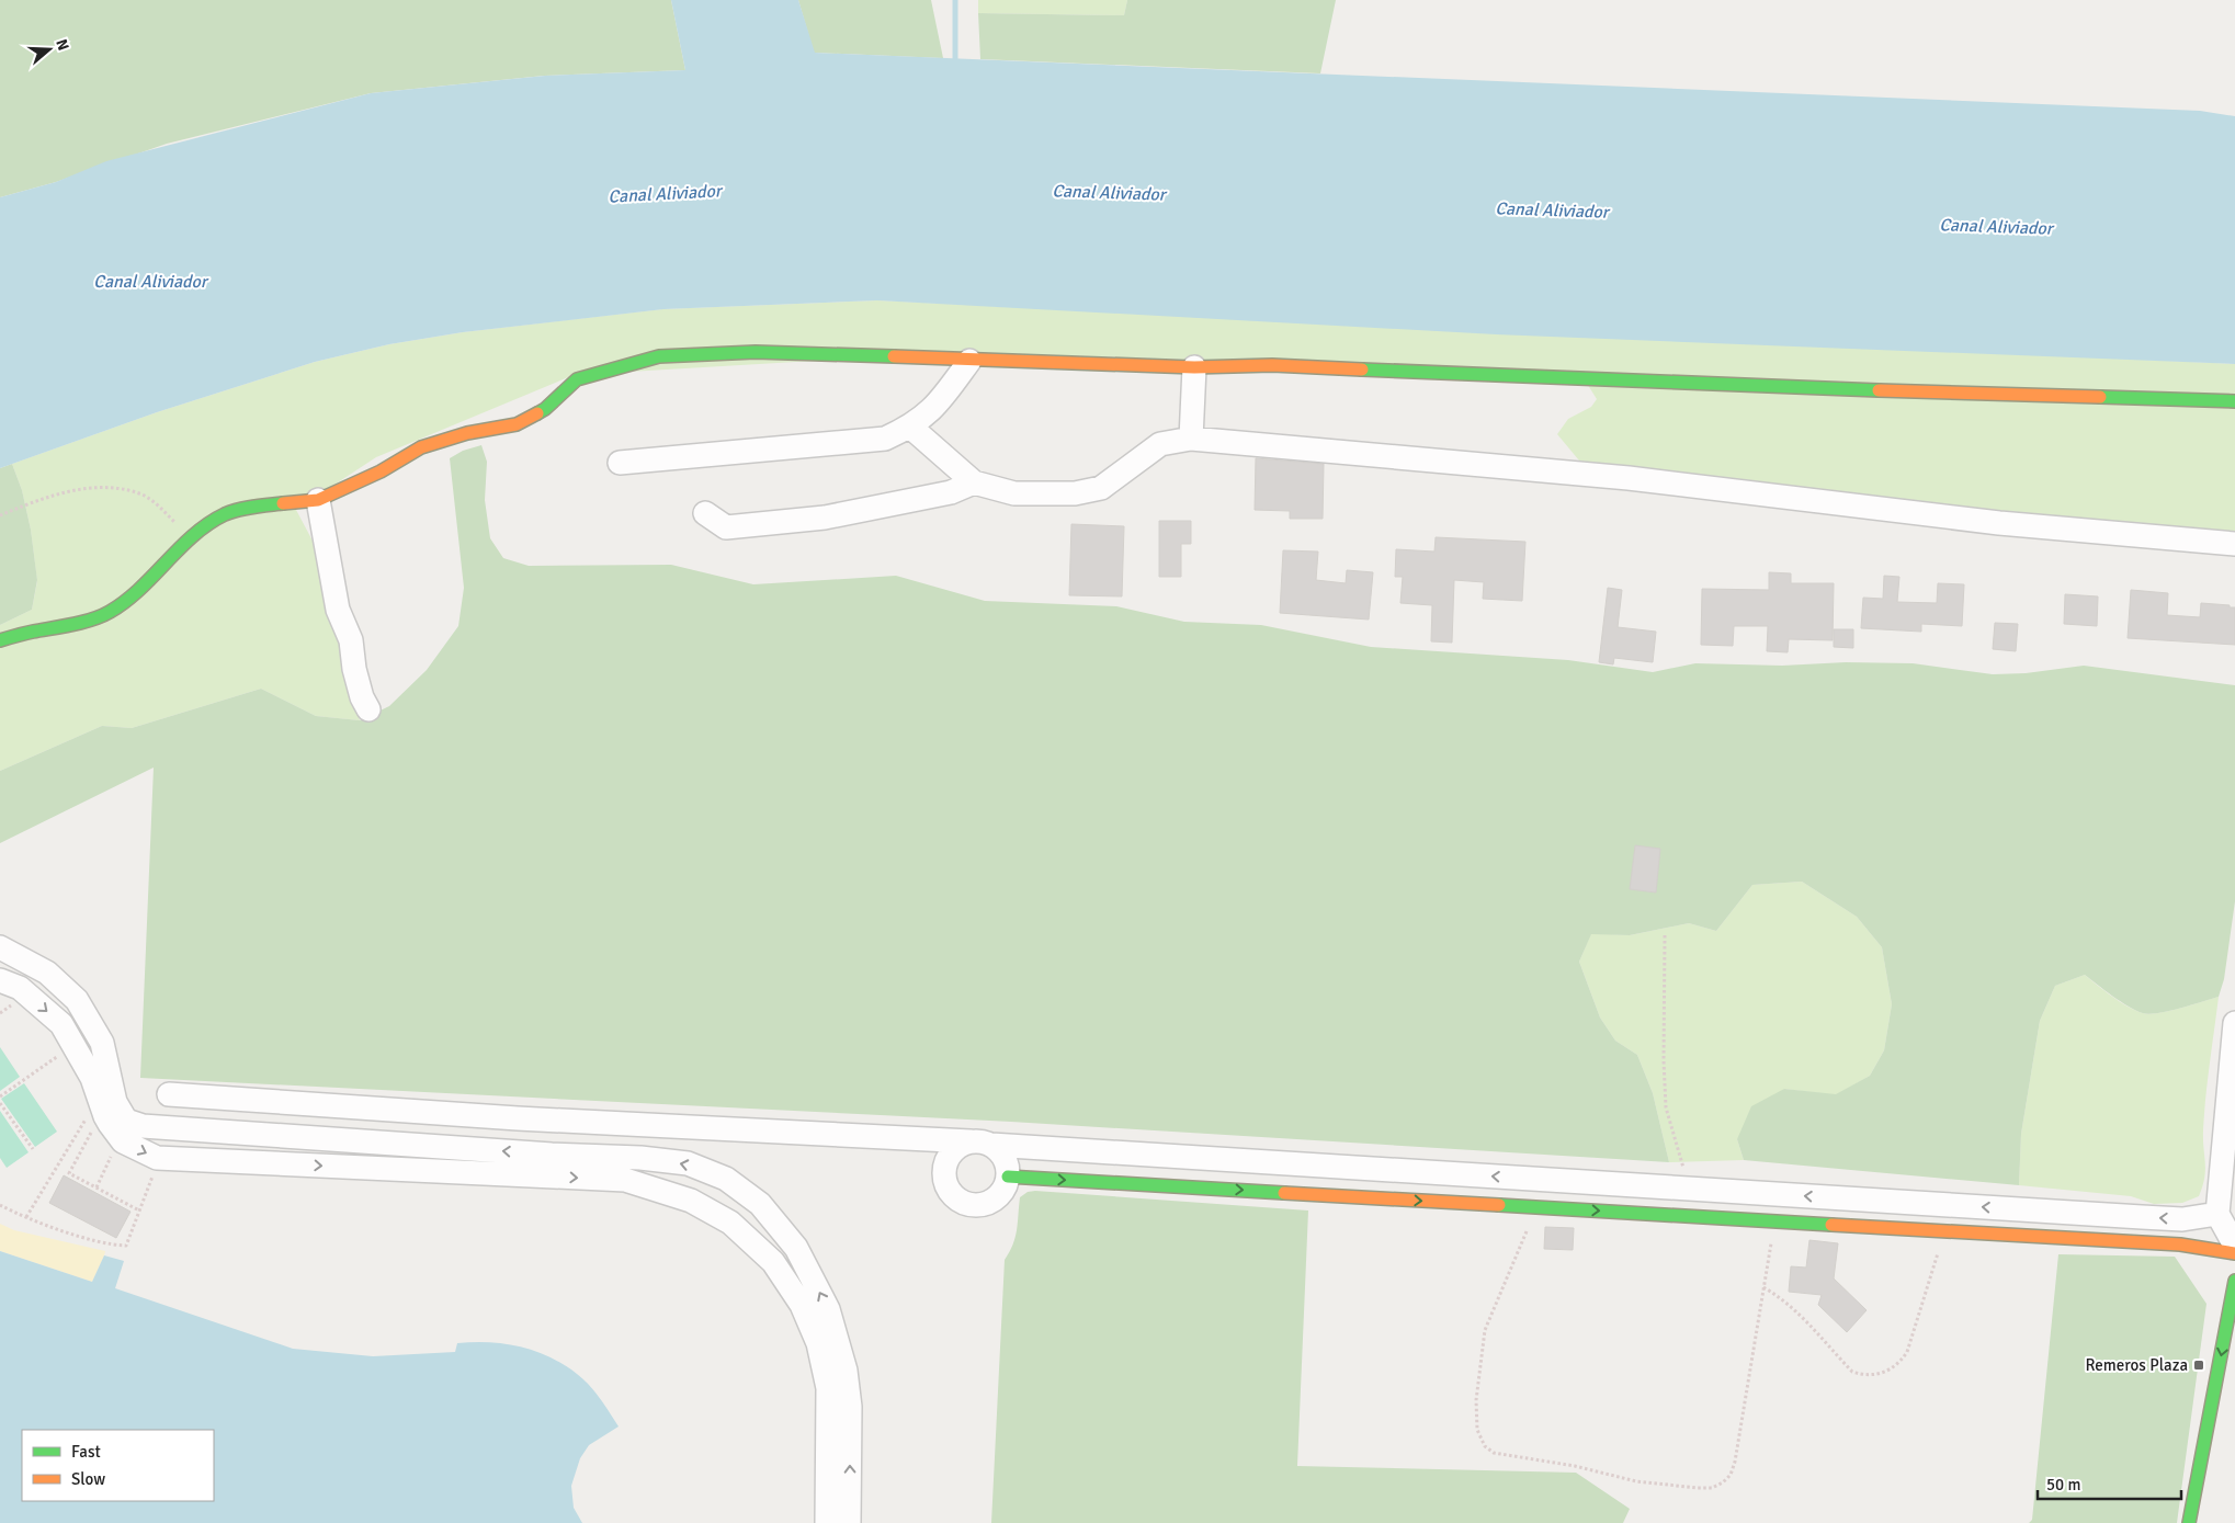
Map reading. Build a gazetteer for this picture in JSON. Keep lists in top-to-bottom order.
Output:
{
  "water": ["Canal Aliviador"],
  "places": {
    "transit": ["Remeros Plaza"]
  },
  "legend": ["Fast", "Slow"],
  "scale_bar": "50 m",
  "north": "right"
}
